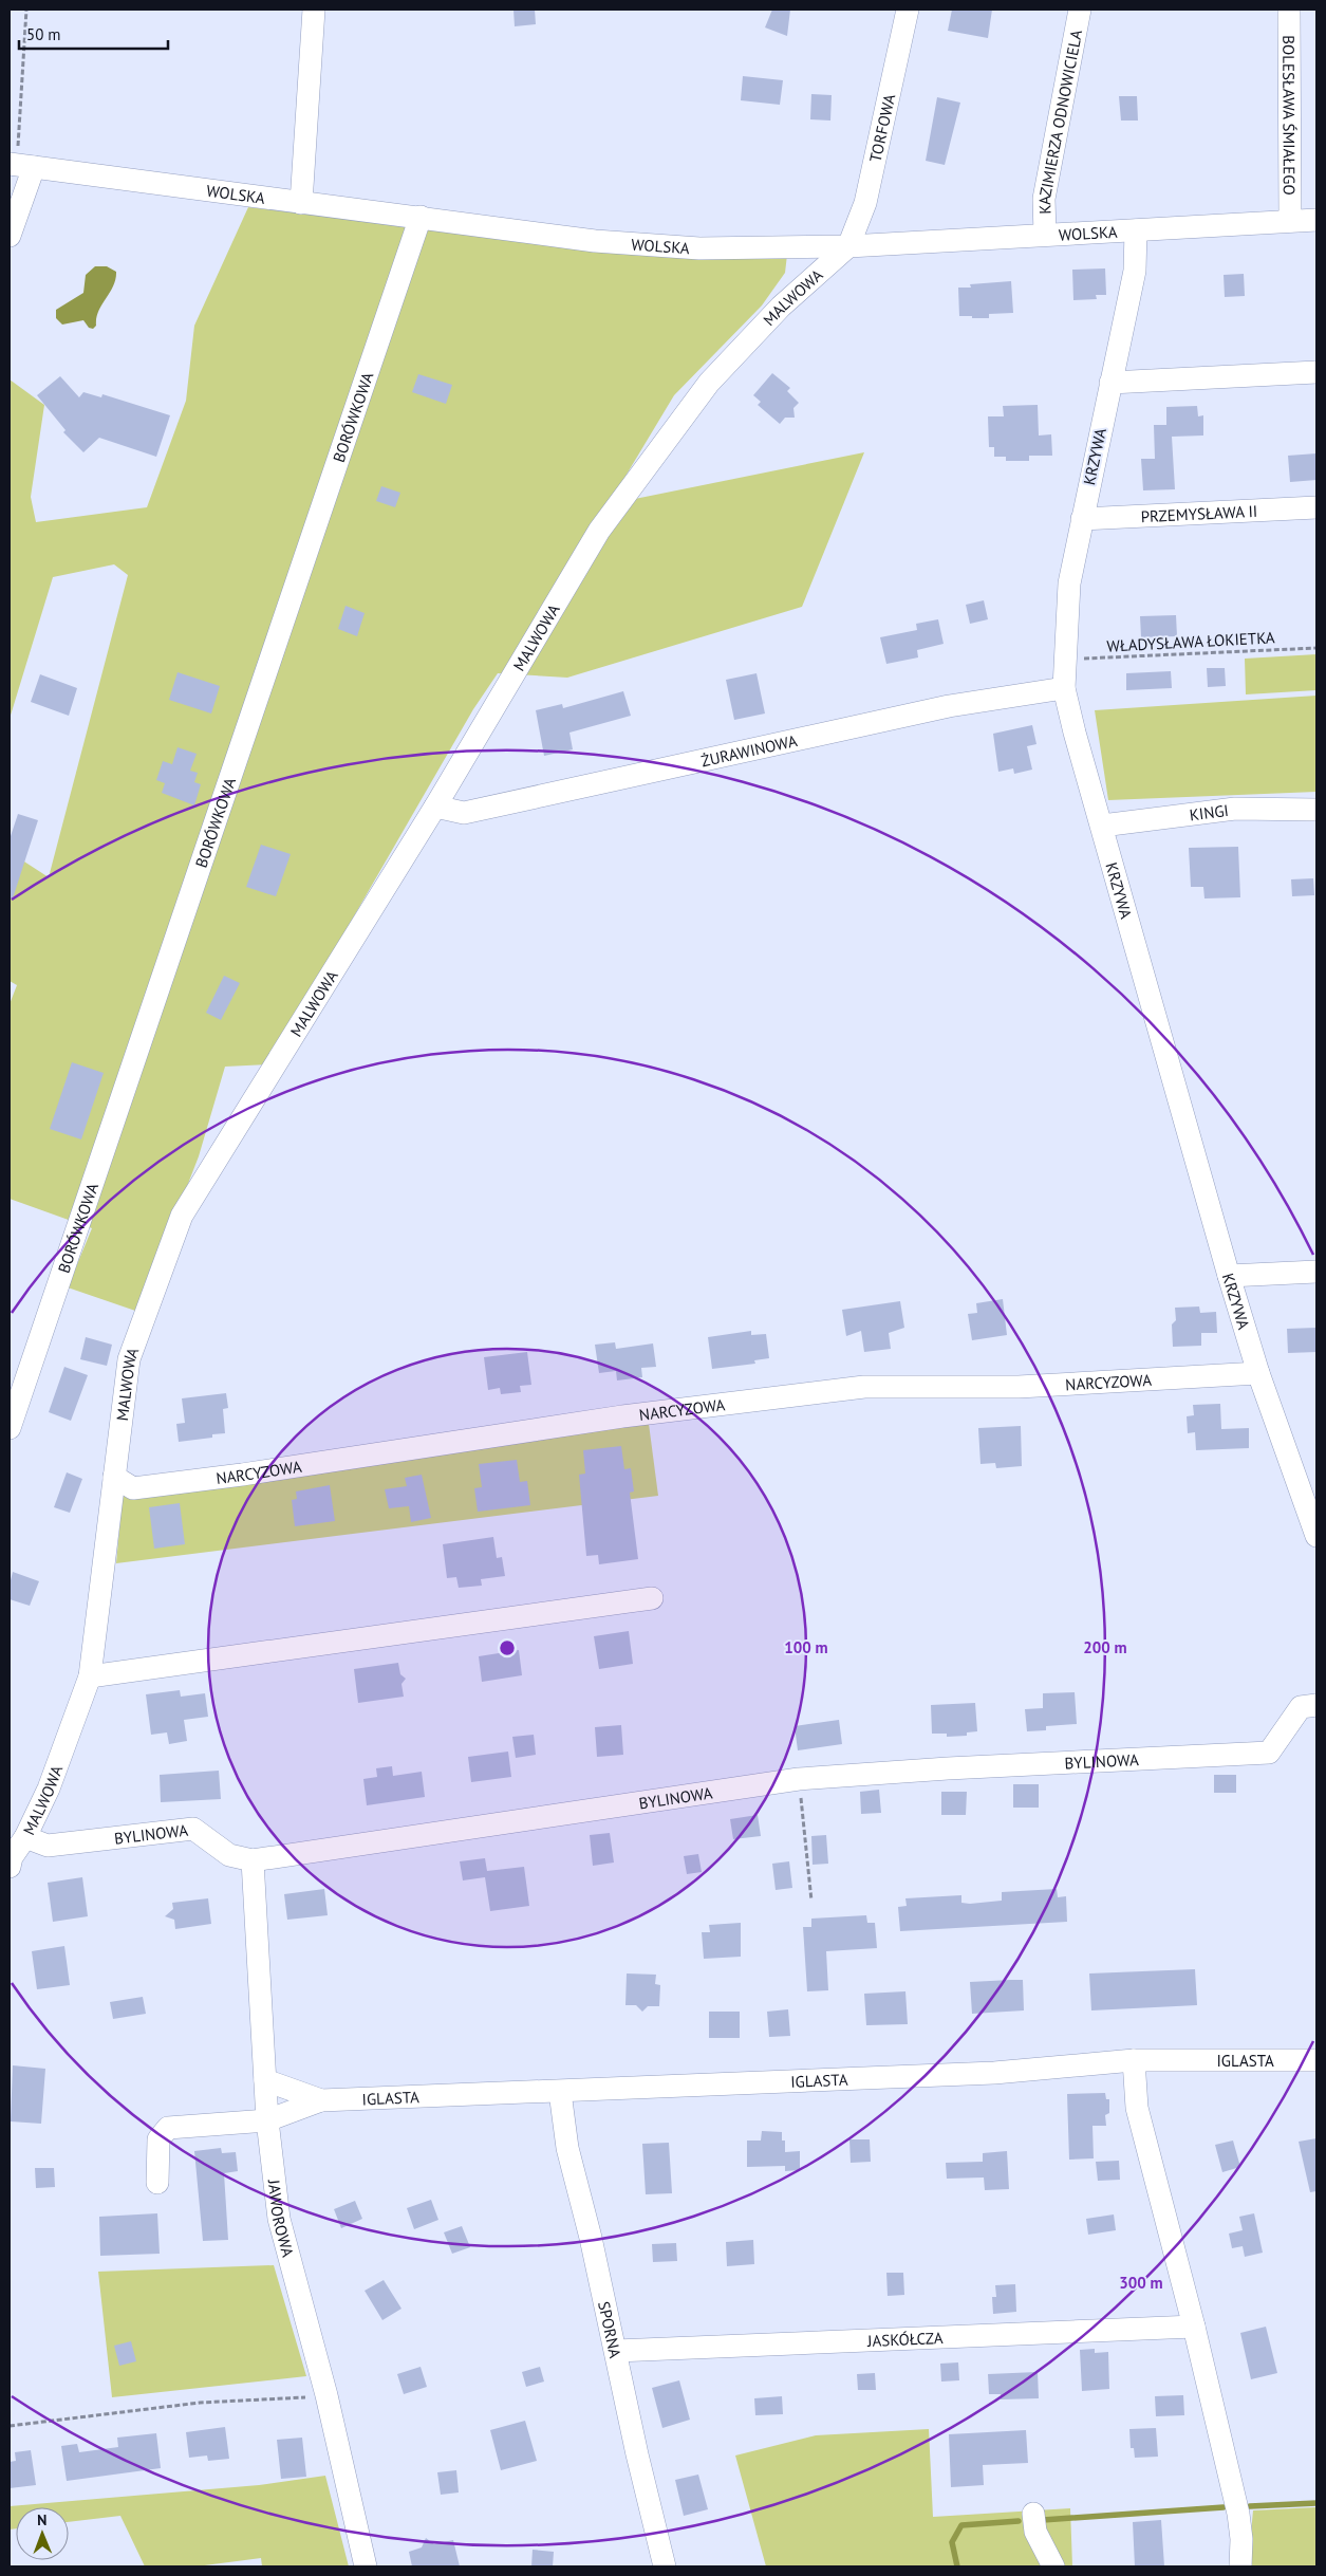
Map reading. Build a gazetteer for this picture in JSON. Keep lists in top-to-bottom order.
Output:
{
  "streets": {
    "street": [
      "BOLESŁAWA ŚMIAŁEGO",
      "KAZIMIERZA ODNOWICIELA",
      "TORFOWA",
      "WOLSKA",
      "MALWOWA",
      "BORÓWKOWA",
      "KRZYWA",
      "PRZEMYSŁAWA II",
      "ŻURAWINOWA",
      "KINGI",
      "NARCYZOWA",
      "BYLINOWA",
      "IGLASTA",
      "JAWOROWA",
      "SPORNA",
      "JASKÓŁCZA"
    ],
    "path": ["WŁADYSŁAWA ŁOKIETKA"]
  },
  "crossings": [
    ["BOLESŁAWA ŚMIAŁEGO", "WOLSKA"],
    ["KAZIMIERZA ODNOWICIELA", "WOLSKA"],
    ["TORFOWA", "WOLSKA"],
    ["TORFOWA", "MALWOWA"],
    ["WOLSKA", "MALWOWA"],
    ["WOLSKA", "BORÓWKOWA"],
    ["WOLSKA", "KRZYWA"],
    ["MALWOWA", "ŻURAWINOWA"],
    ["MALWOWA", "NARCYZOWA"],
    ["MALWOWA", "BYLINOWA"],
    ["KRZYWA", "PRZEMYSŁAWA II"],
    ["KRZYWA", "WŁADYSŁAWA ŁOKIETKA"],
    ["KRZYWA", "ŻURAWINOWA"],
    ["KRZYWA", "KINGI"],
    ["KRZYWA", "NARCYZOWA"],
    ["BYLINOWA", "JAWOROWA"],
    ["IGLASTA", "JAWOROWA"],
    ["IGLASTA", "SPORNA"],
    ["SPORNA", "JASKÓŁCZA"]
  ],
  "scale_bar": "50 m",
  "north": "top",
  "rings": ["100 m", "200 m", "300 m"]
}
